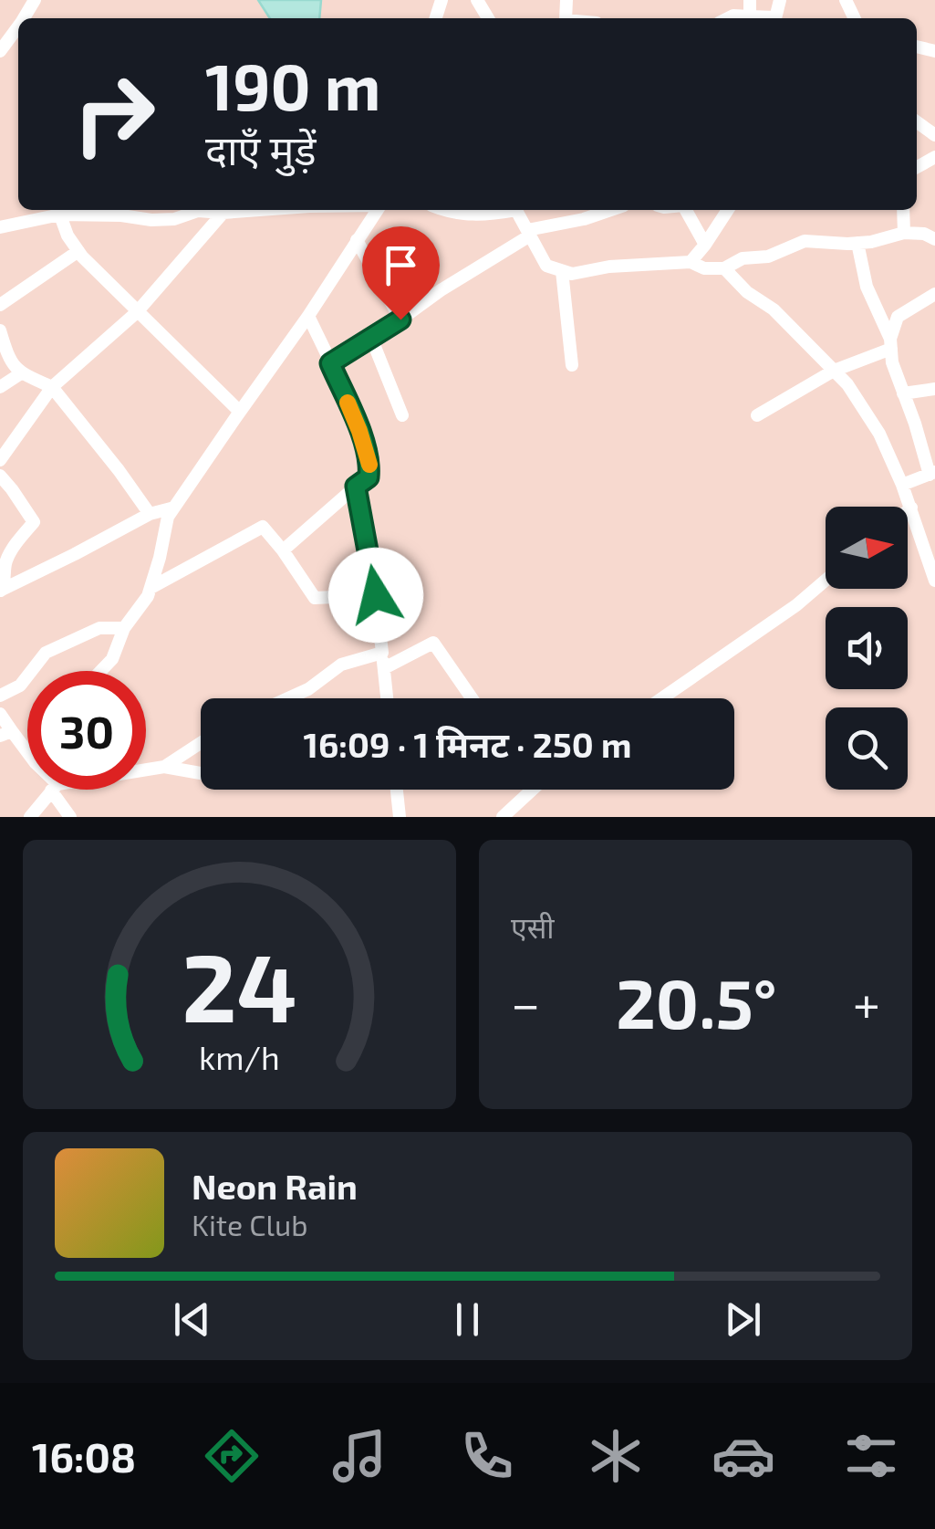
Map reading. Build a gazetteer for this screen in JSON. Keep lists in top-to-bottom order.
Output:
{
  "north": "right",
  "page": {
    "turn": ["190 m", "दाएँ मुड़ें"],
    "limit": "30",
    "trip": "16:09 · 1 मिनट · 250 m",
    "tile": "एसी",
    "heat": ["−", "20.5°", "+"],
    "song": ["Neon Rain", "Kite Club"],
    "tabs": "16:08",
    "gauge": ["24", "km/h"]
  }
}
